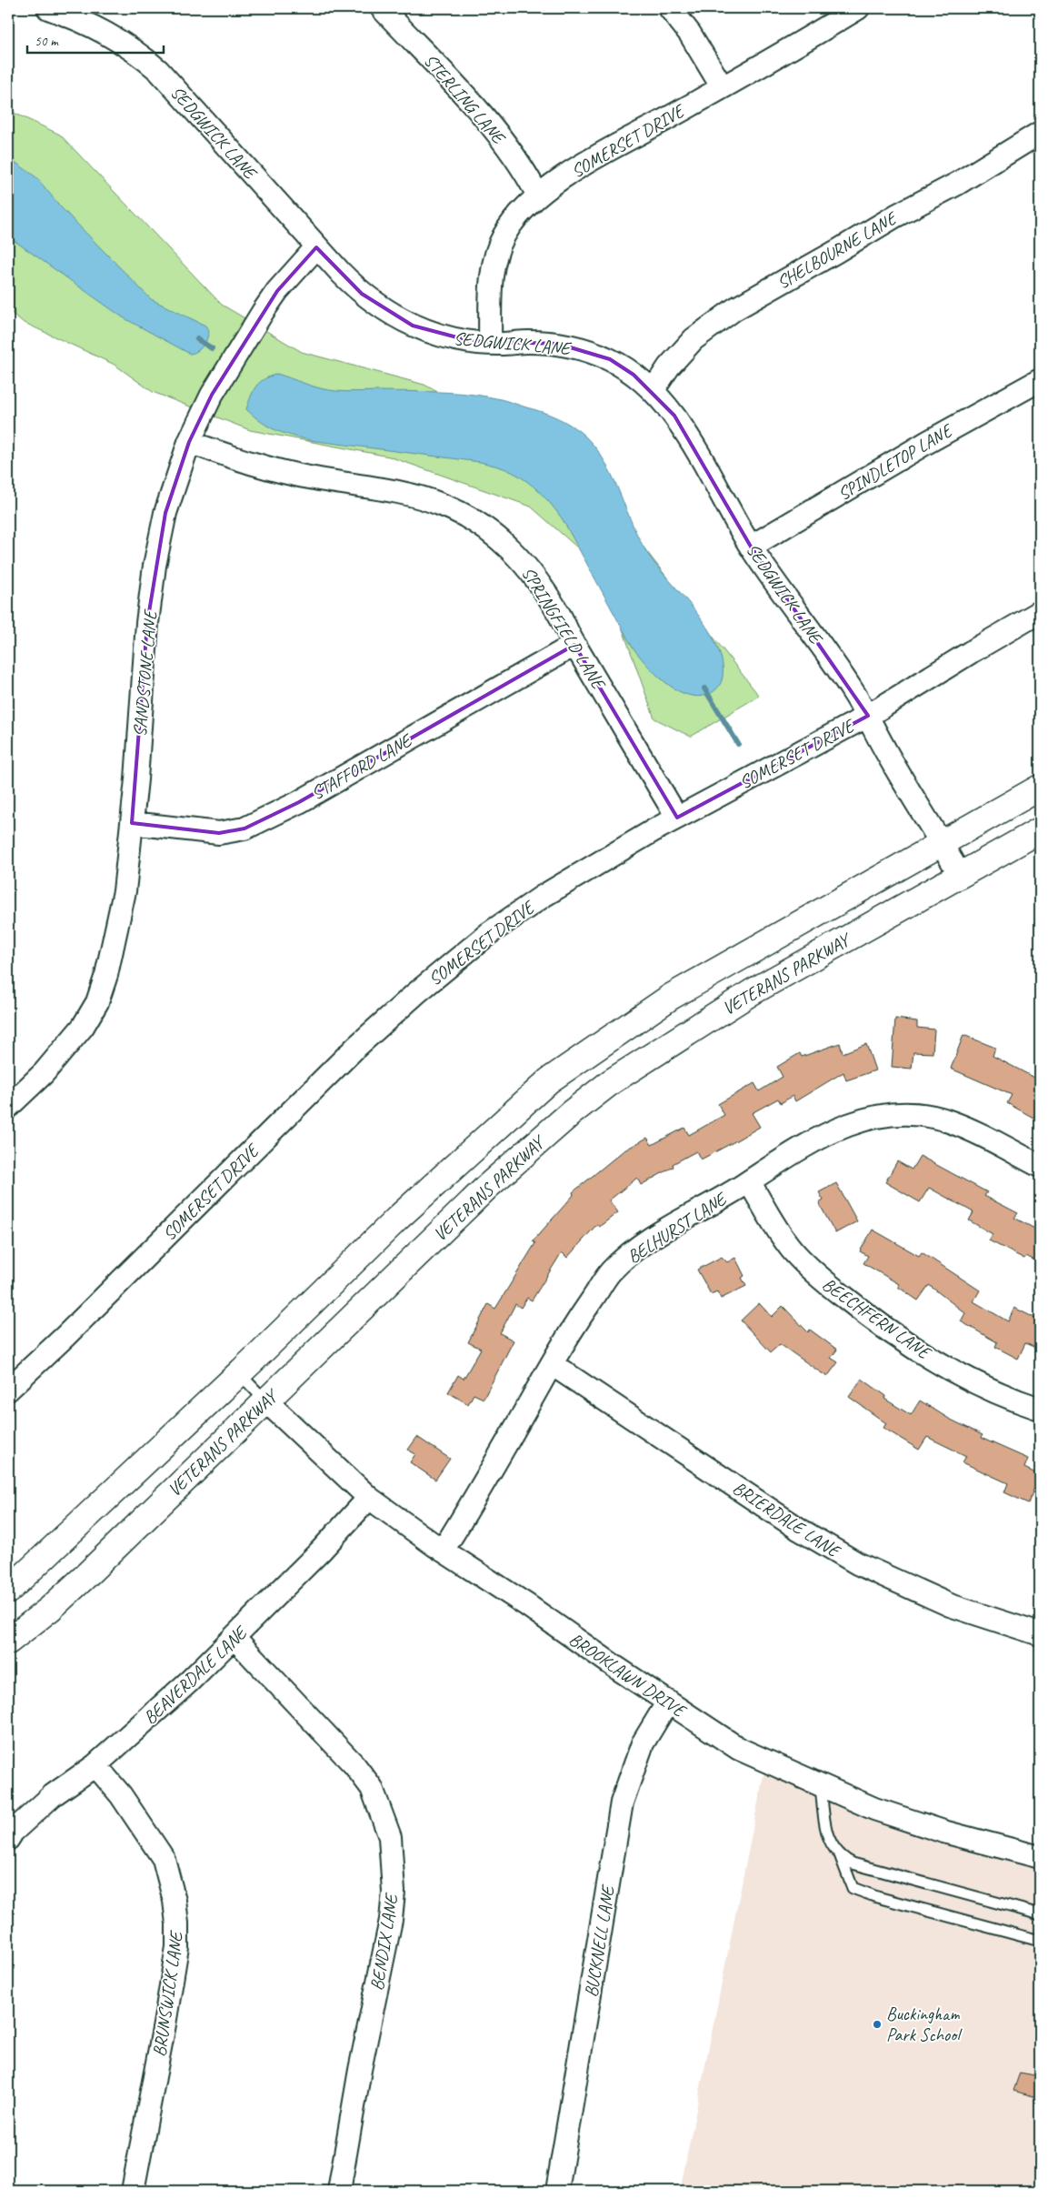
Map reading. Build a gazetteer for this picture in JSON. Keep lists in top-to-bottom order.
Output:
{
  "streets": {
    "main road": ["VETERANS PARKWAY"],
    "street": [
      "STERLING LANE",
      "SEDGWICK LANE",
      "SOMERSET DRIVE",
      "SHELBOURNE LANE",
      "SPINDLETOP LANE",
      "SPRINGFIELD LANE",
      "SANDSTONE LANE",
      "STAFFORD LANE",
      "BELHURST LANE",
      "BEECHFERN LANE",
      "BRIERDALE LANE",
      "BROOKLAWN DRIVE",
      "BEAVERDALE LANE",
      "BUCKNELL LANE",
      "BENDIX LANE",
      "BRUNSWICK LANE"
    ]
  },
  "crossings": [
    ["STERLING LANE", "SOMERSET DRIVE"],
    ["SEDGWICK LANE", "SOMERSET DRIVE"],
    ["SEDGWICK LANE", "SHELBOURNE LANE"],
    ["SEDGWICK LANE", "SPINDLETOP LANE"],
    ["SEDGWICK LANE", "SANDSTONE LANE"],
    ["SEDGWICK LANE", "VETERANS PARKWAY"],
    ["SOMERSET DRIVE", "SPRINGFIELD LANE"],
    ["SPRINGFIELD LANE", "SANDSTONE LANE"],
    ["SPRINGFIELD LANE", "STAFFORD LANE"],
    ["SANDSTONE LANE", "STAFFORD LANE"],
    ["VETERANS PARKWAY", "BROOKLAWN DRIVE"],
    ["BELHURST LANE", "BEECHFERN LANE"],
    ["BELHURST LANE", "BRIERDALE LANE"],
    ["BELHURST LANE", "BROOKLAWN DRIVE"],
    ["BROOKLAWN DRIVE", "BEAVERDALE LANE"],
    ["BROOKLAWN DRIVE", "BUCKNELL LANE"],
    ["BEAVERDALE LANE", "BENDIX LANE"],
    ["BEAVERDALE LANE", "BRUNSWICK LANE"]
  ],
  "places": ["Buckingham Park School"],
  "scale_bar": "50 m"
}
